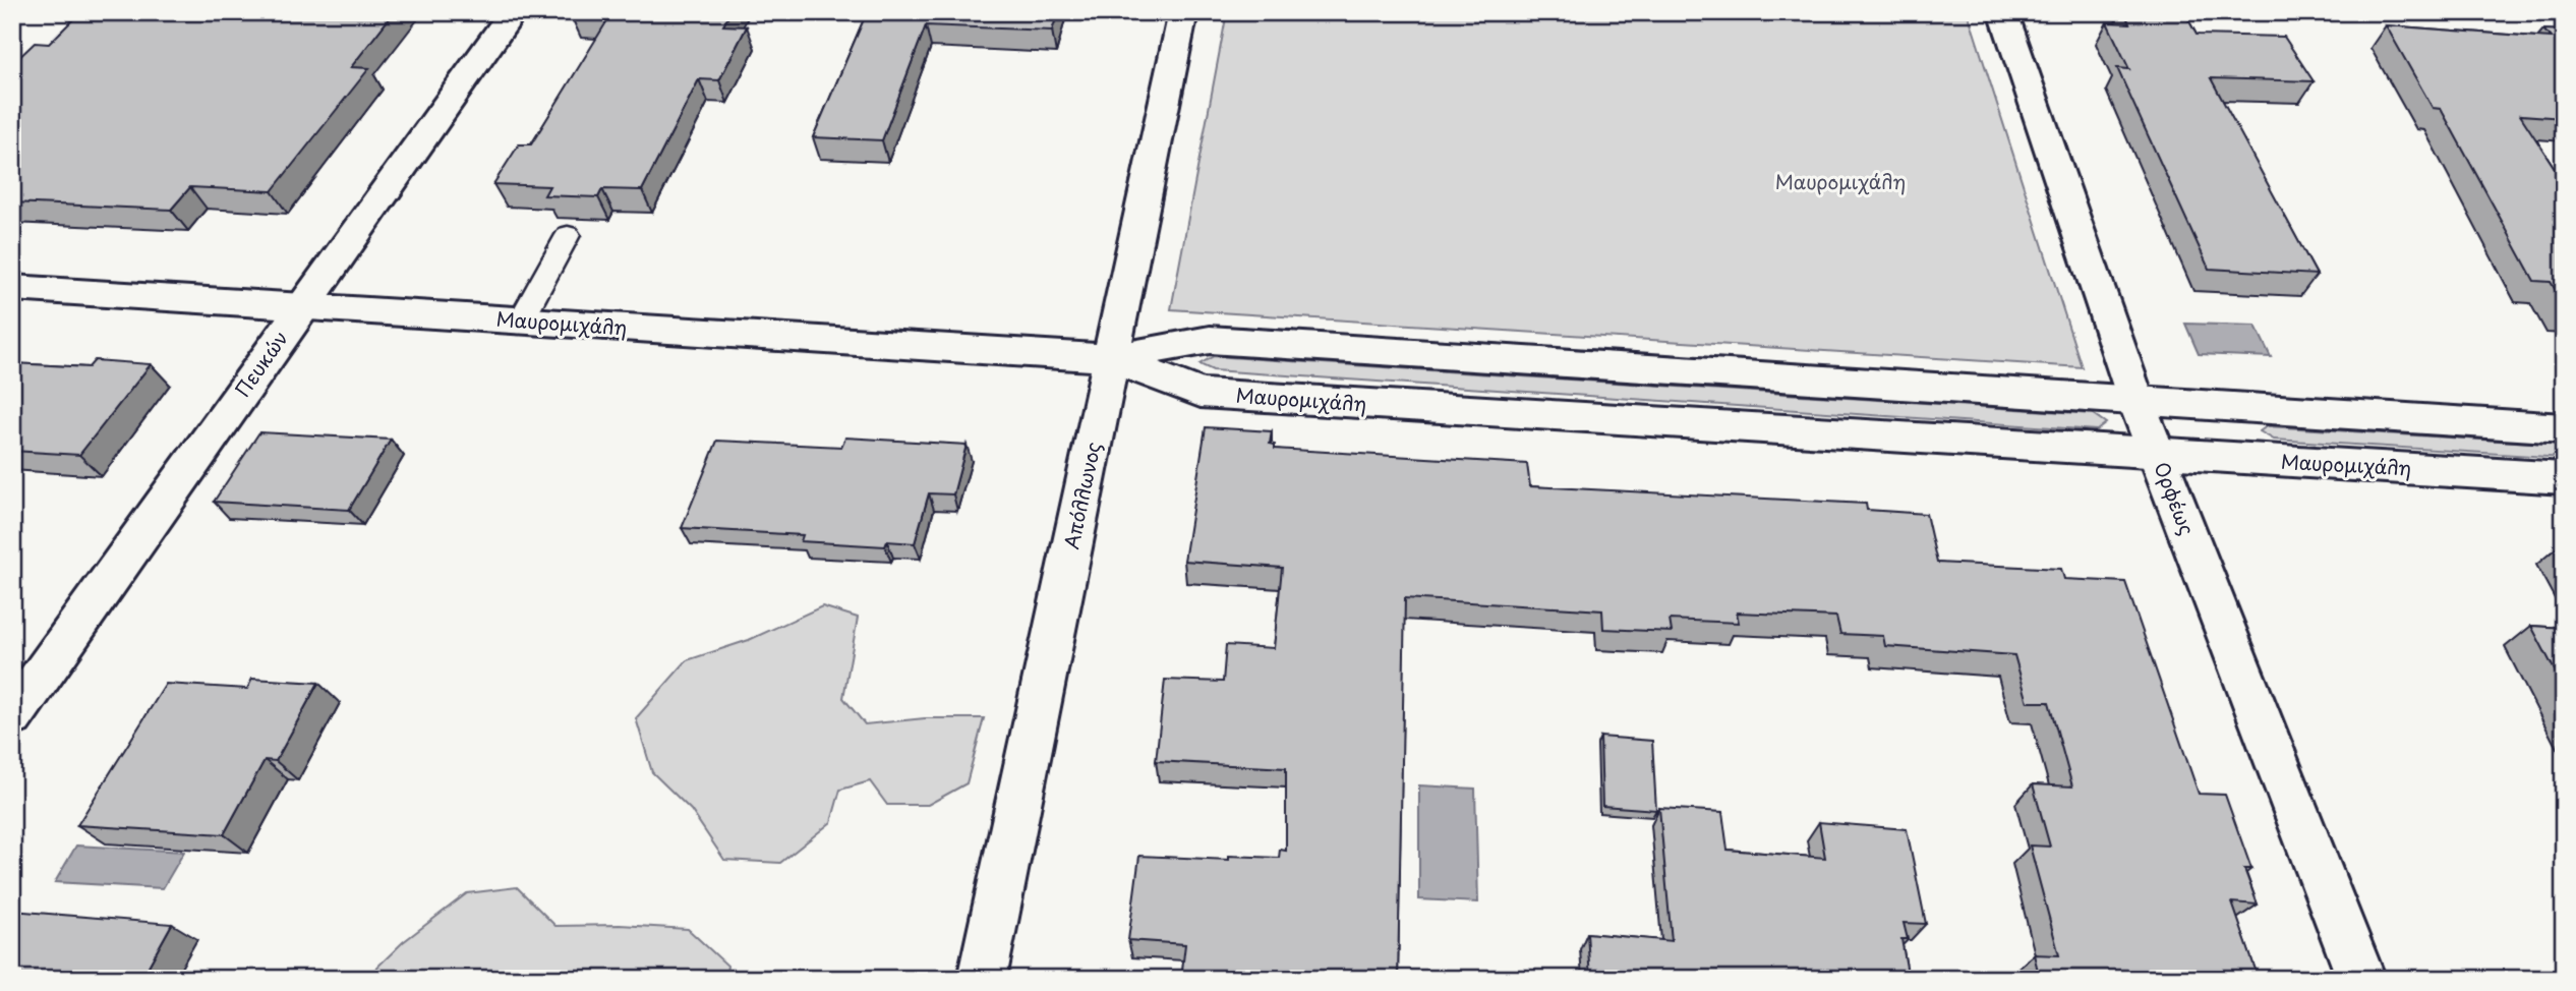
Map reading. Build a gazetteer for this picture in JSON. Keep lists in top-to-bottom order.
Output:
{
  "streets": {
    "street": [
      "Μαυρομιχάλη",
      "Πευκών",
      "Απόλλωνος",
      "Ορφέως"
    ]
  },
  "crossings": [
    ["Μαυρομιχάλη", "Πευκών"],
    ["Μαυρομιχάλη", "Απόλλωνος"],
    ["Μαυρομιχάλη", "Ορφέως"]
  ],
  "parks": ["Μαυρομιχάλη"]
}
